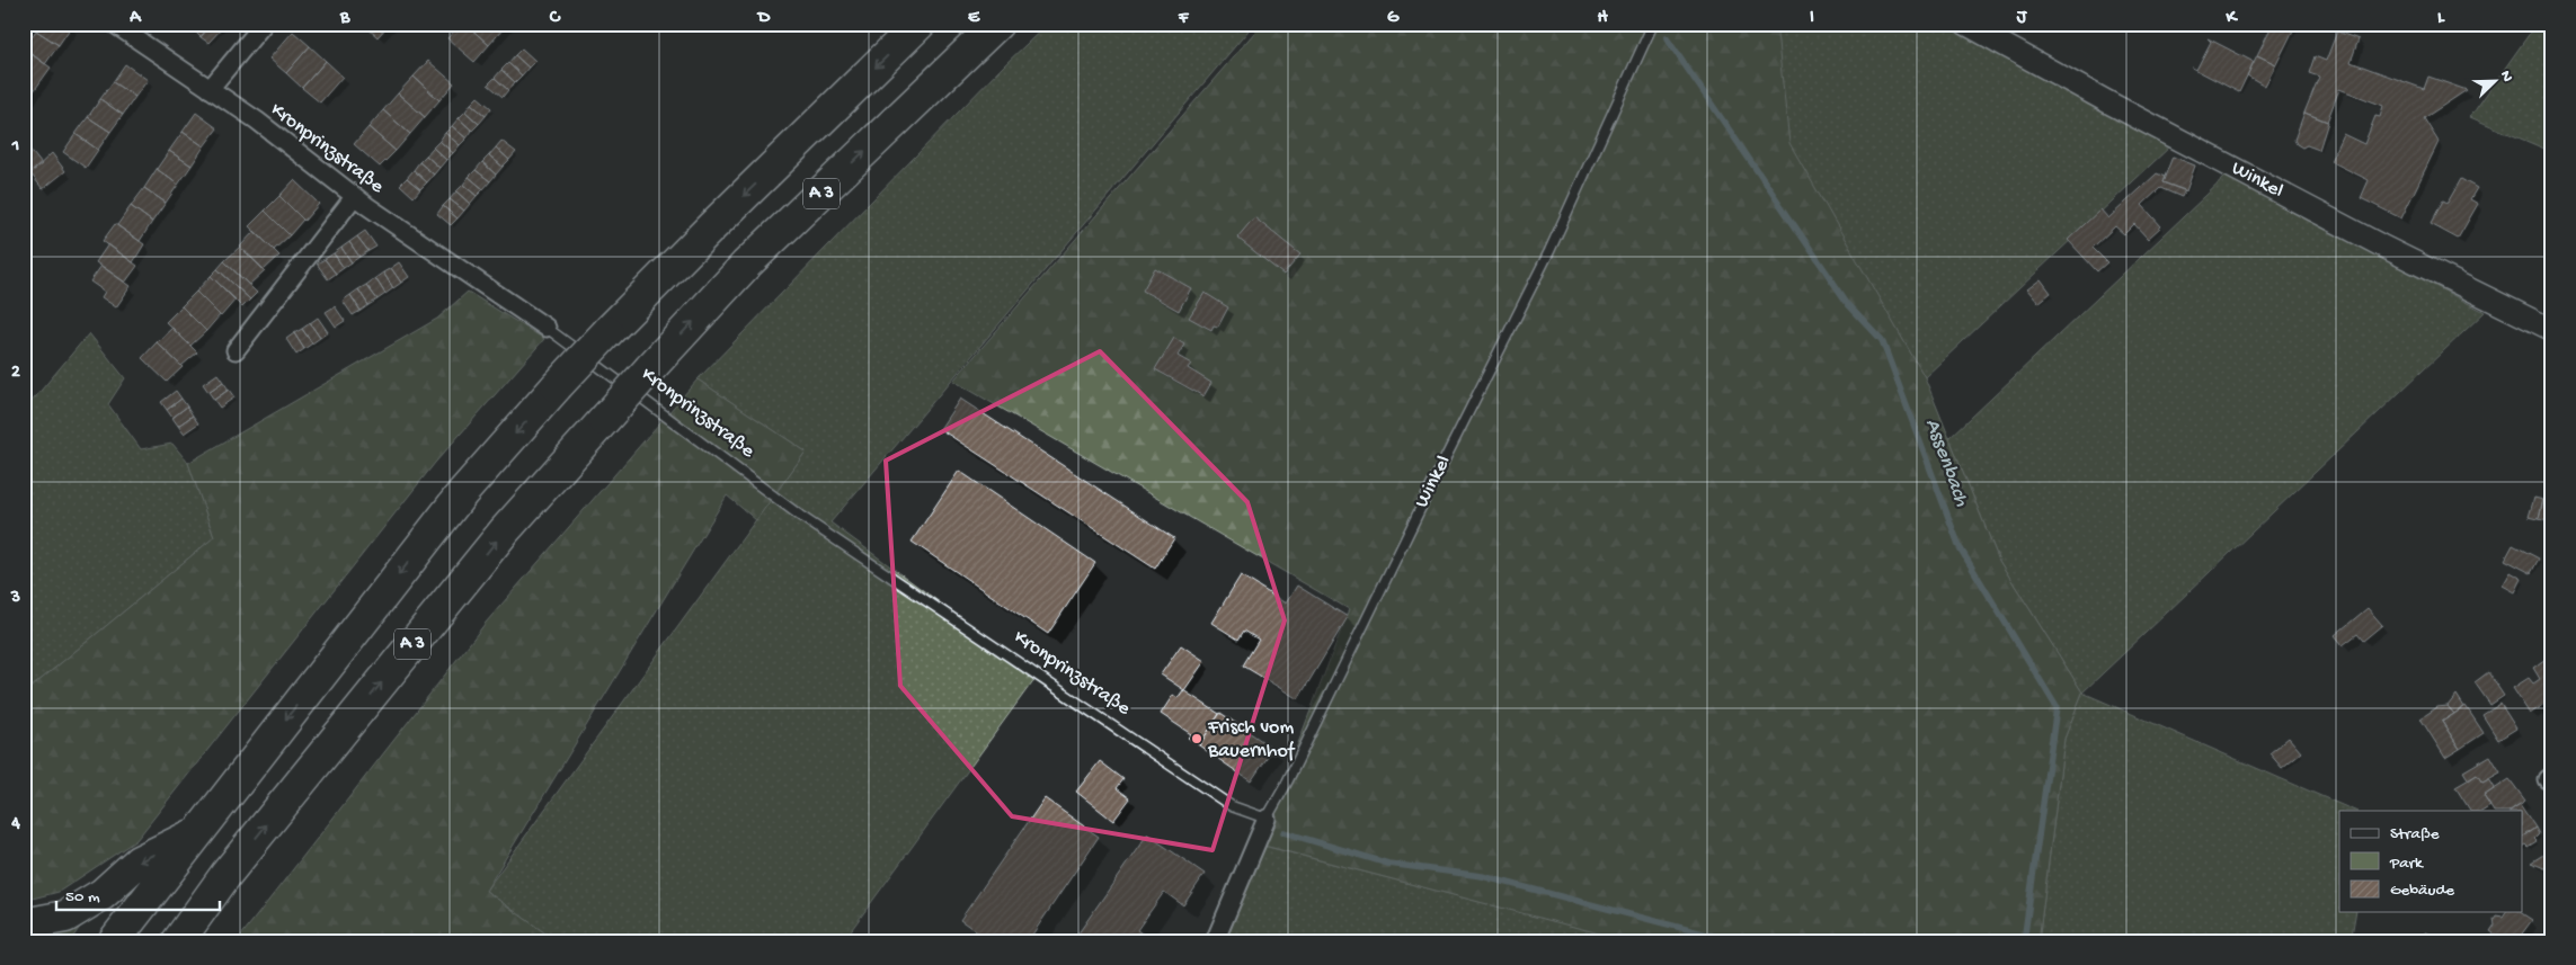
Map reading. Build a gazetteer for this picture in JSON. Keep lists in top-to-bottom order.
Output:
{
  "streets": {
    "highway": ["A 3"],
    "street": ["Kronprinzstraße", "Winkel"]
  },
  "crossings": [
    ["Kronprinzstraße", "Winkel"]
  ],
  "water": ["Assenbach"],
  "places": ["Frisch vom Bauernhof"],
  "legend": ["Straße", "Park", "Gebäude"],
  "scale_bar": "50 m",
  "north": "top right",
  "grid": {
    "columns": [
      "A",
      "B",
      "C",
      "D",
      "E",
      "F",
      "G",
      "H",
      "I",
      "J",
      "K",
      "L"
    ],
    "rows": [
      "1",
      "2",
      "3",
      "4"
    ]
  }
}
